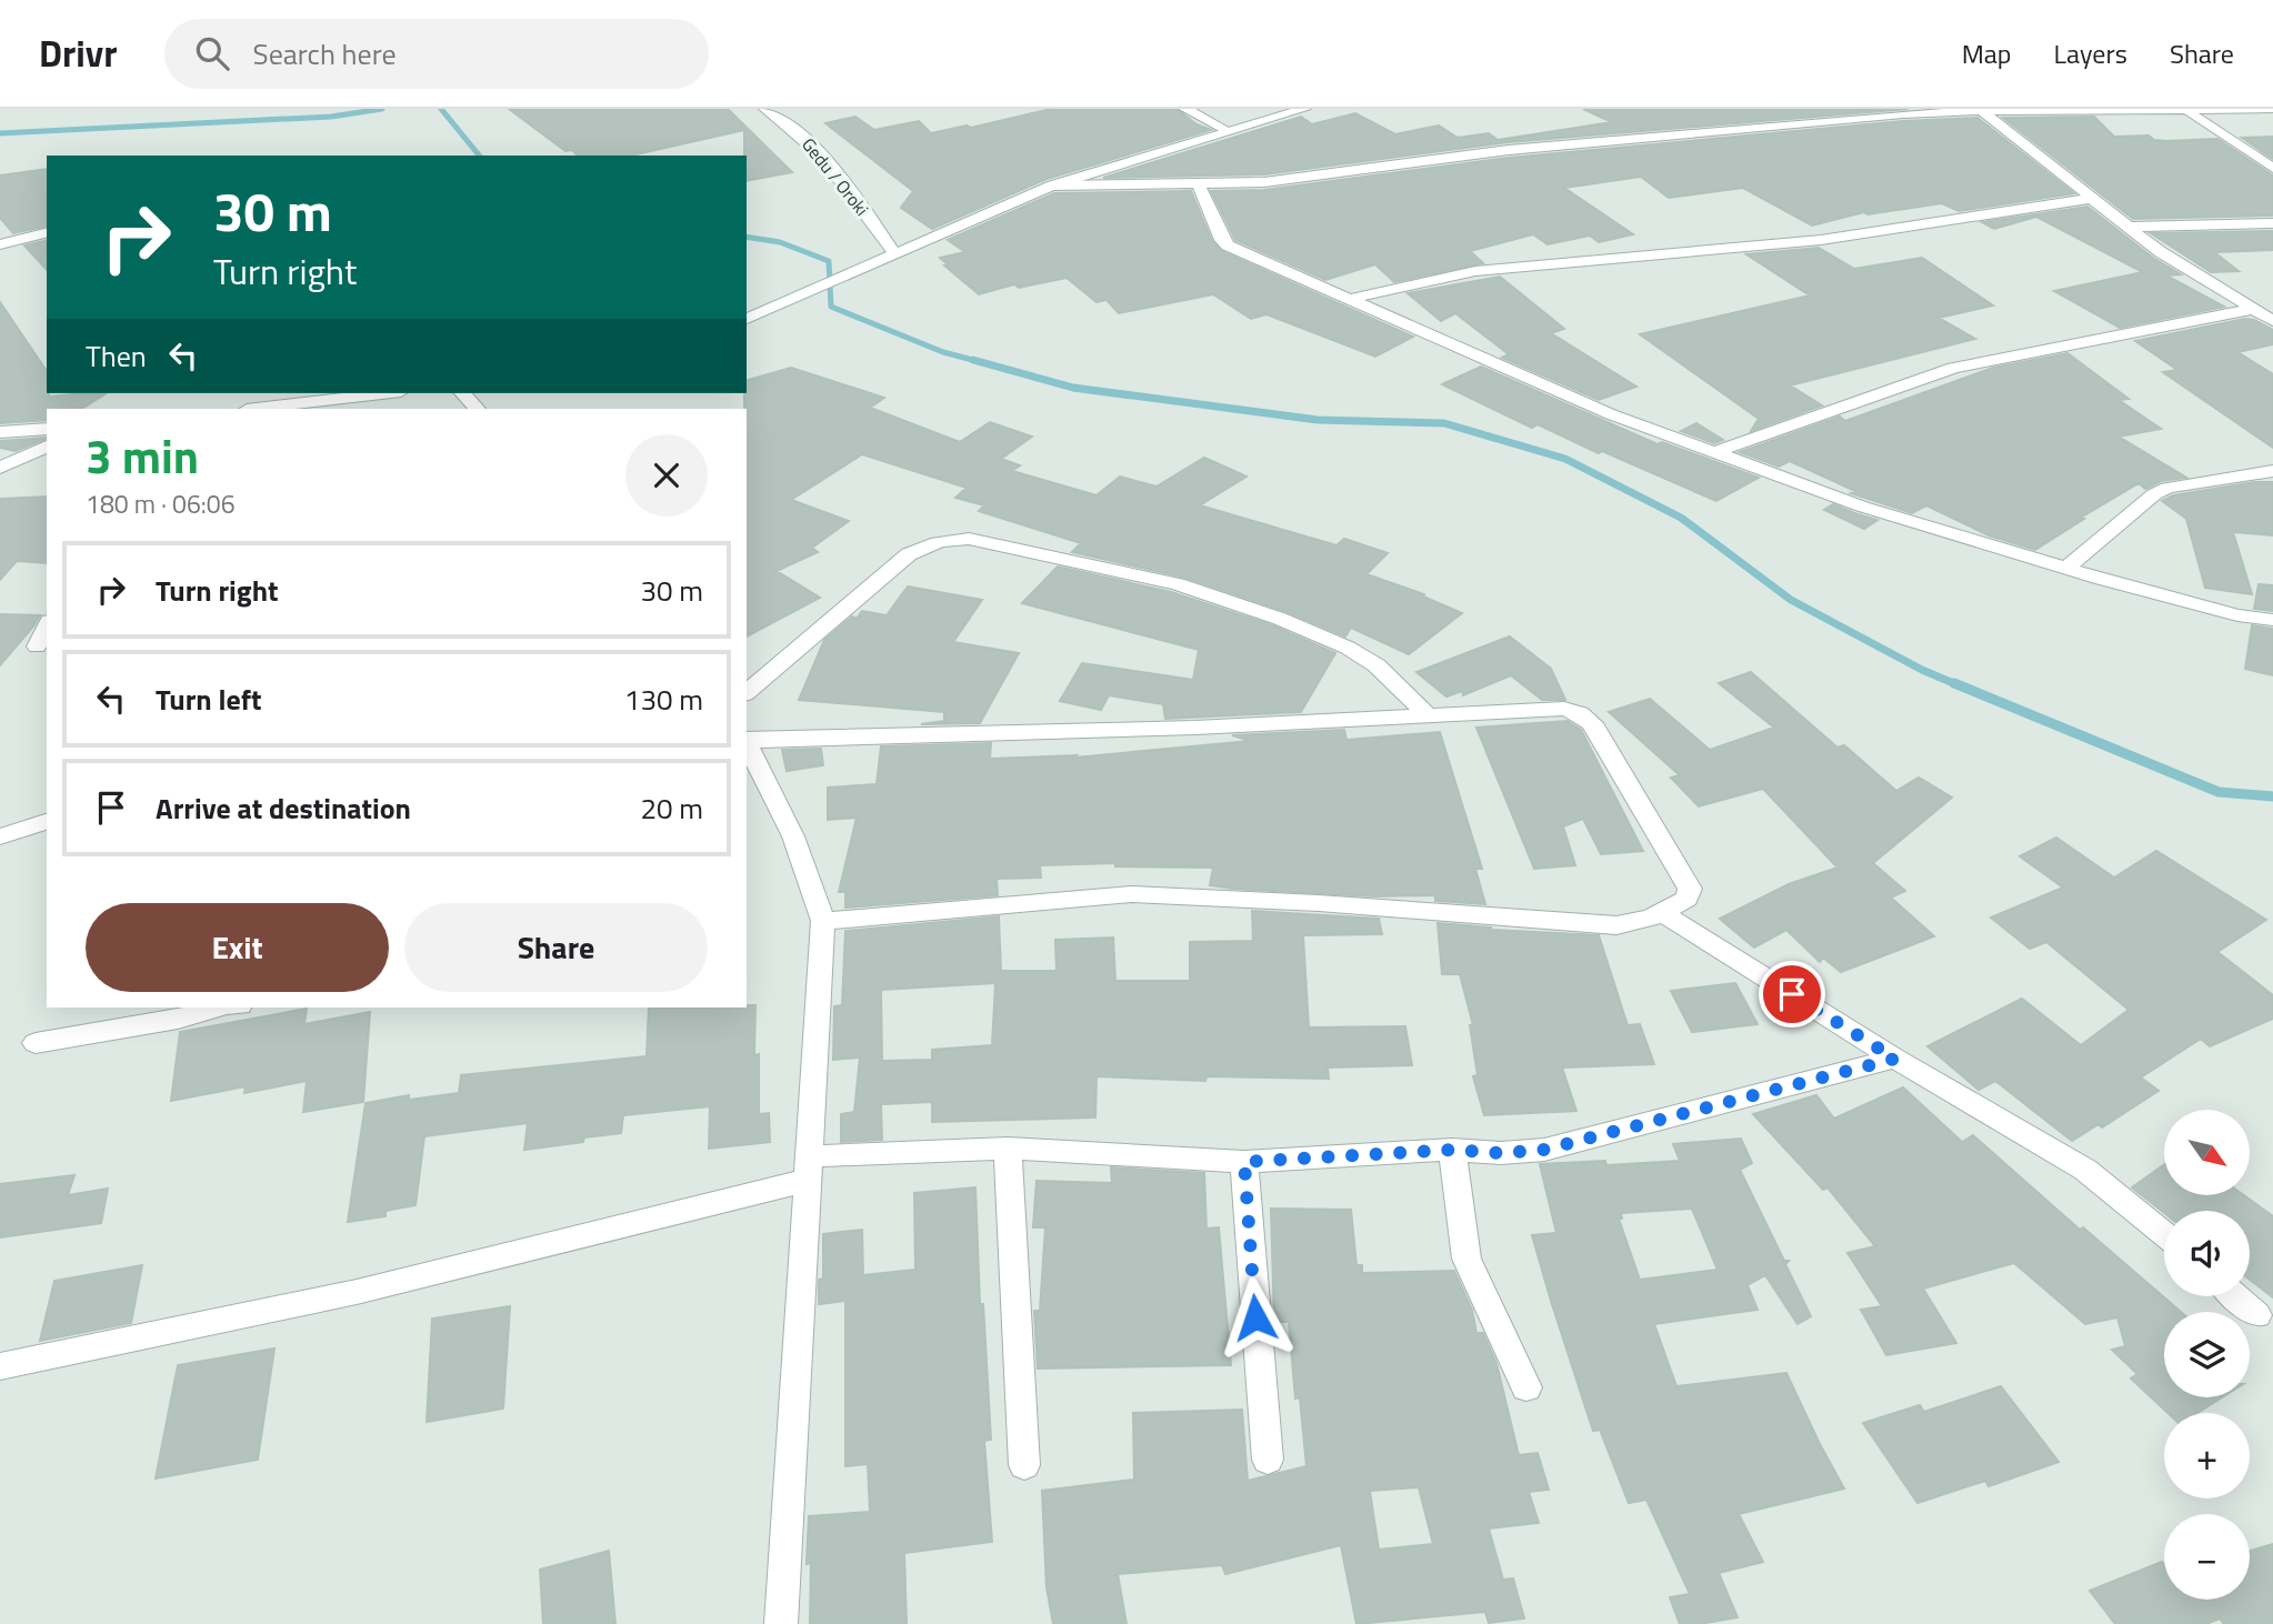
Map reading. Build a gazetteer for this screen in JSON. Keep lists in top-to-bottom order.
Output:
{
  "streets": {
    "street": ["Gedu / Oroki"]
  },
  "north": "bottom right",
  "page": {
    "header": "Drivr",
    "search": "Search here",
    "nav": ["Map", "Layers", "Share"],
    "turn": ["30 m", "Turn right"],
    "then": "Then",
    "heading": ["3 min", "180 m · 06:06"],
    "list": [
      {
        "name": "Turn right",
        "value": "30 m"
      },
      {
        "name": "Turn left",
        "value": "130 m"
      },
      {
        "name": "Arrive at destination",
        "value": "20 m"
      }
    ],
    "buttons": ["Exit", "Share"],
    "map_buttons": ["+", "−"]
  }
}
